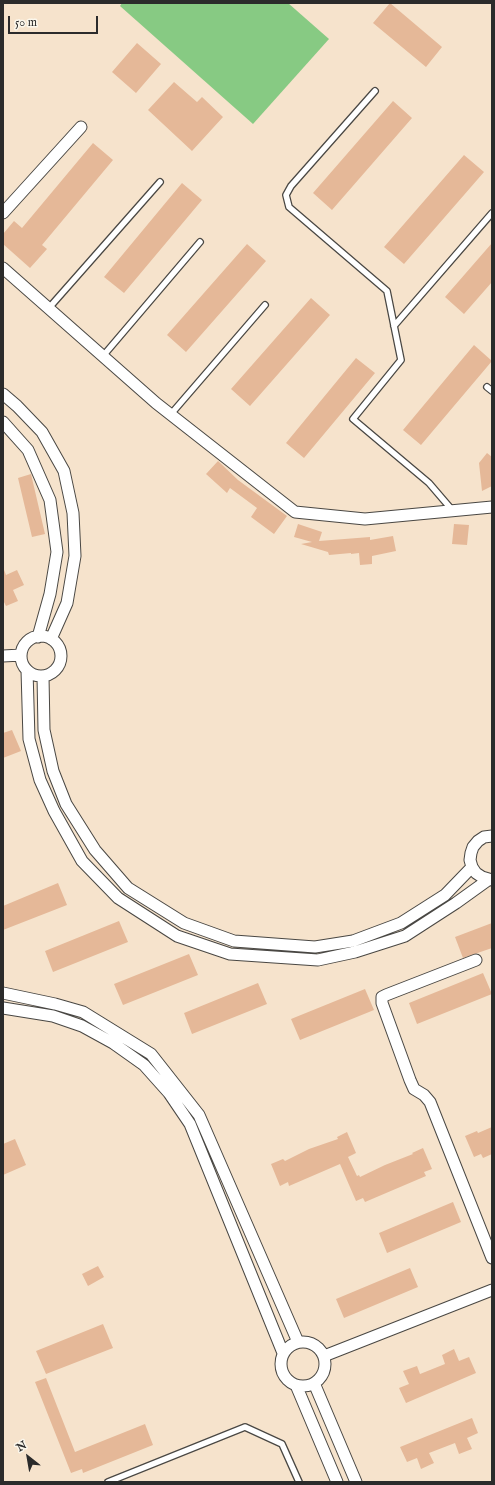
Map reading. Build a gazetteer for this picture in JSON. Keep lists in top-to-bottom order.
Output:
{
  "scale_bar": "50 m",
  "north": "top left"
}
